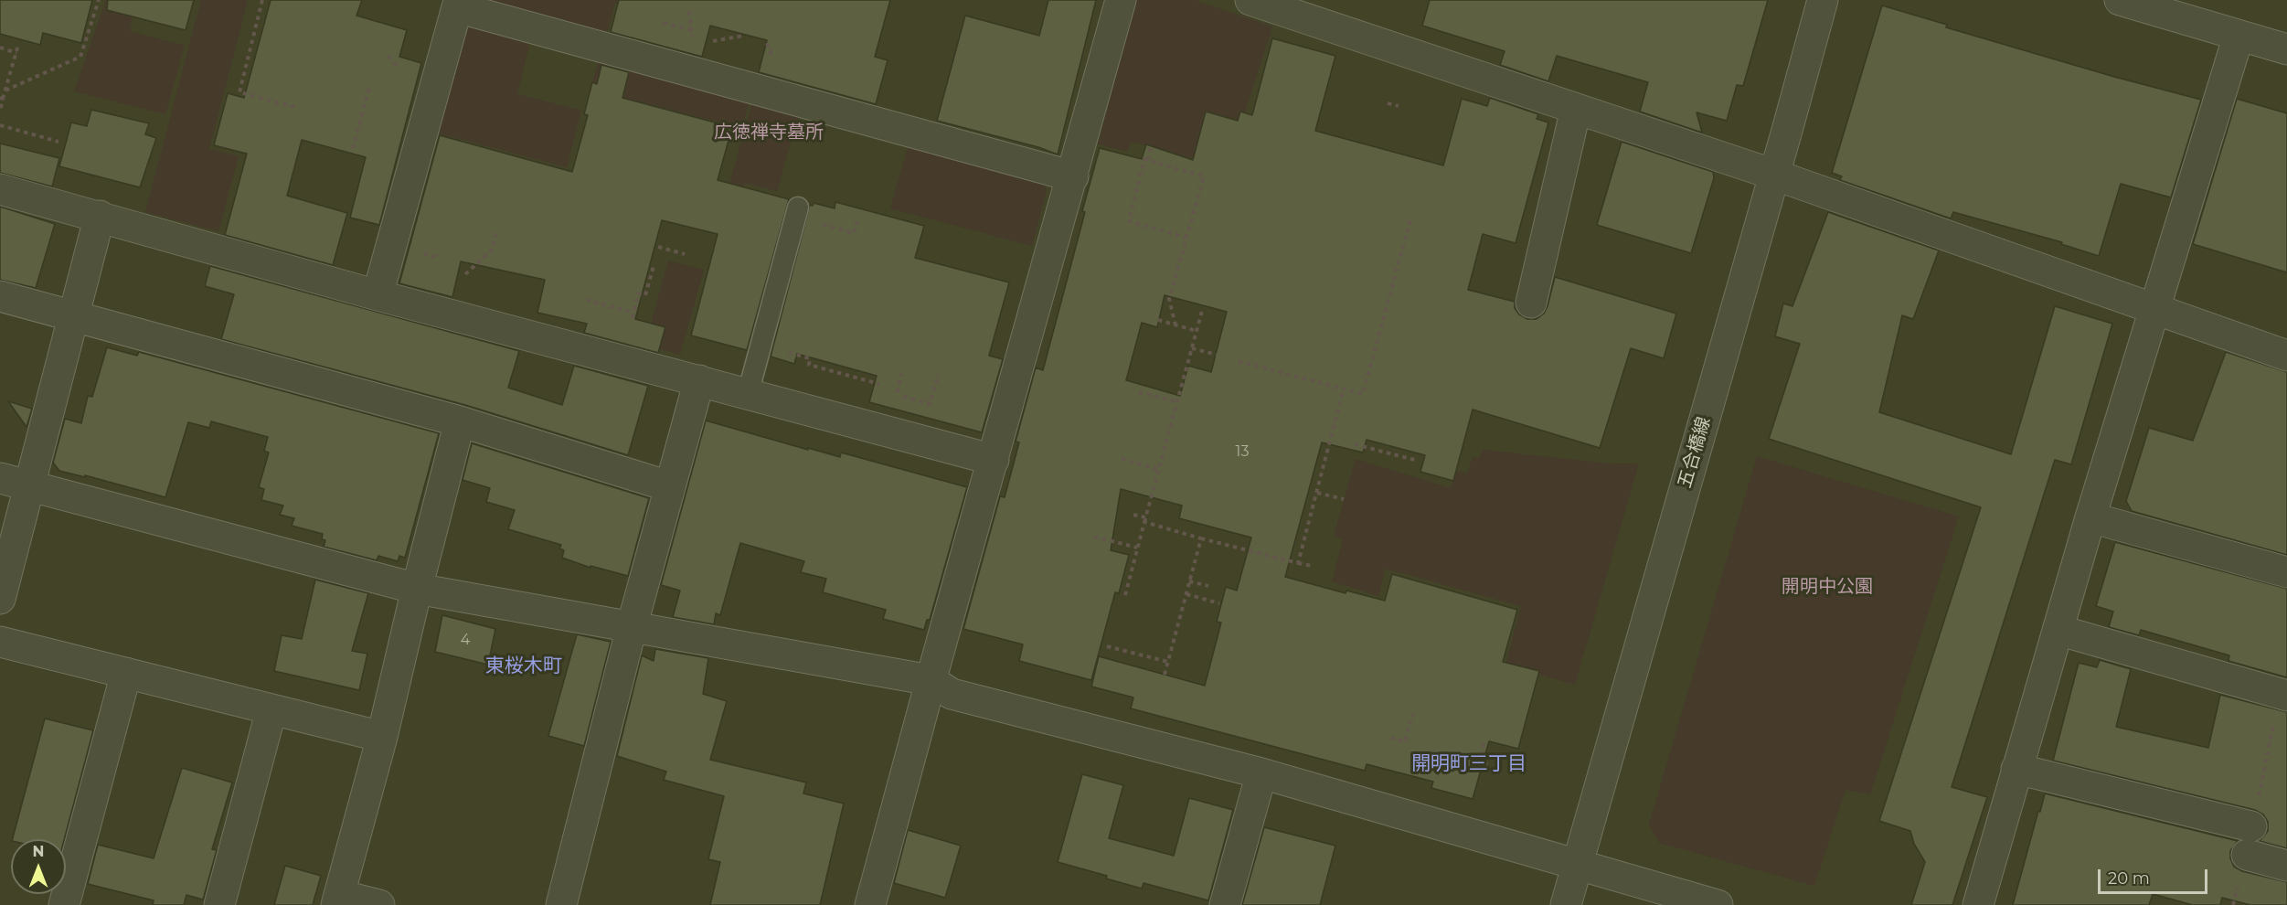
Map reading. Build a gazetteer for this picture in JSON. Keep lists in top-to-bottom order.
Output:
{
  "streets": {
    "street": ["五合橋線"]
  },
  "districts": ["東桜木町", "開明町三丁目"],
  "parks": ["広徳禅寺墓所", "開明中公園"],
  "house_numbers": ["13", "4"],
  "scale_bar": "20 m",
  "north": "top"
}
